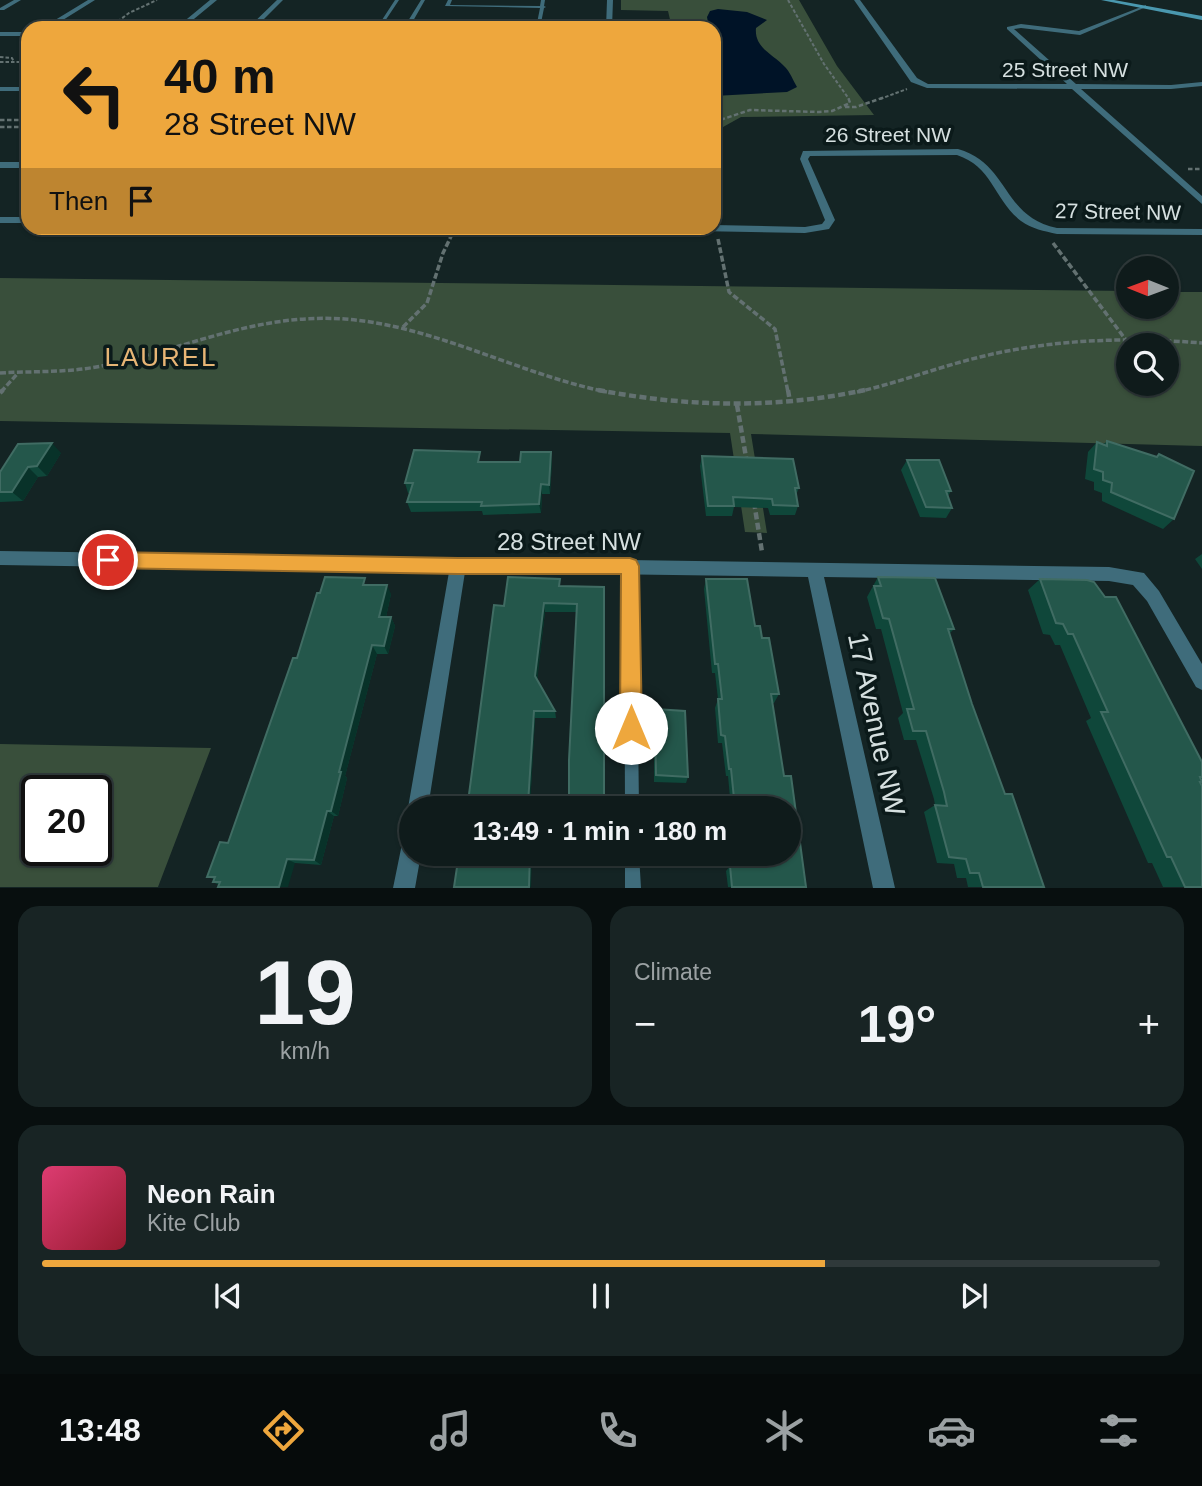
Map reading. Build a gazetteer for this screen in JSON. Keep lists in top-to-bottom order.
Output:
{
  "streets": {
    "street": [
      "25 Street NW",
      "26 Street NW",
      "27 Street NW",
      "28 Street NW",
      "17 Avenue NW"
    ]
  },
  "crossings": [
    ["26 Street NW", "27 Street NW"],
    ["28 Street NW", "17 Avenue NW"]
  ],
  "districts": ["LAUREL"],
  "north": "left",
  "page": {
    "turn": ["40 m", "28 Street NW"],
    "then": "Then",
    "limit": "20",
    "trip": "13:49 · 1 min · 180 m",
    "tile": [
      ["19", "km/h"],
      "Climate"
    ],
    "heat": ["−", "19°", "+"],
    "song": ["Neon Rain", "Kite Club"],
    "tabs": "13:48"
  }
}
